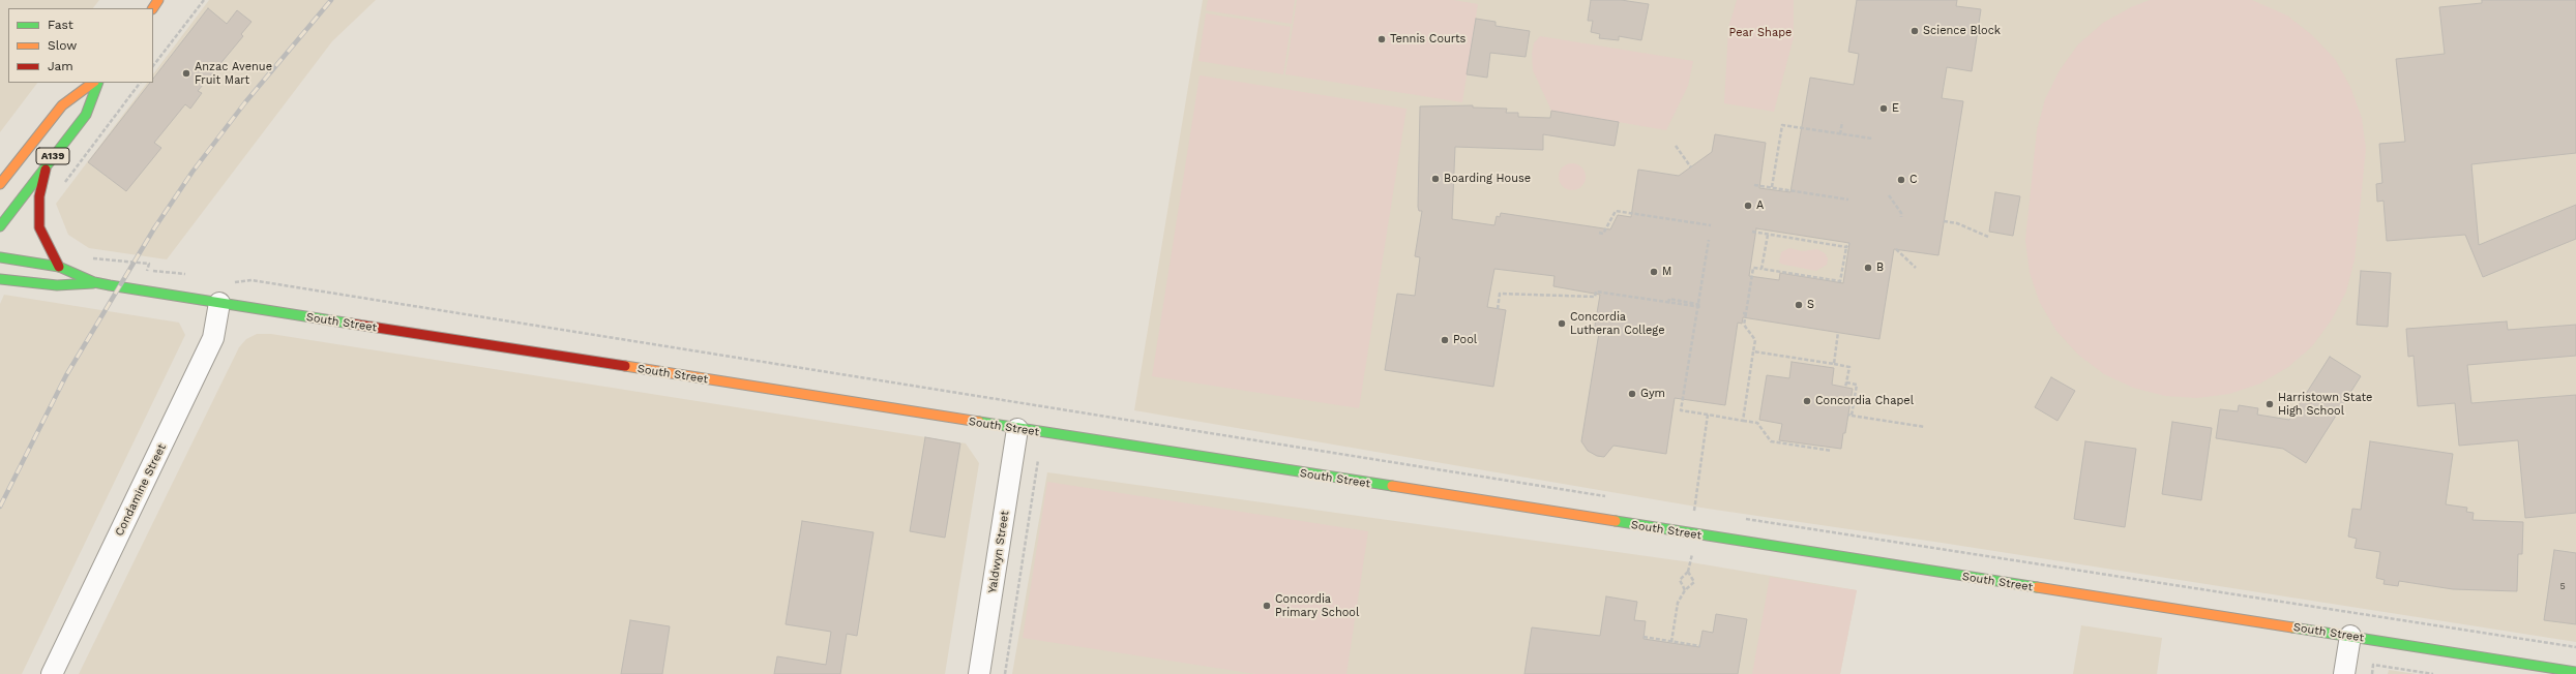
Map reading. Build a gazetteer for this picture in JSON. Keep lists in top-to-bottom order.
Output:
{
  "streets": {
    "main road": ["A139", "South Street"],
    "street": ["Condamine Street", "Yaldwyn Street"]
  },
  "crossings": [
    ["South Street", "Condamine Street"],
    ["South Street", "Yaldwyn Street"]
  ],
  "parks": ["Pear Shape"],
  "places": [
    "Science Block",
    "Tennis Courts",
    "Anzac Avenue Fruit Mart",
    "E",
    "Boarding House",
    "C",
    "A",
    "B",
    "M",
    "S",
    "Concordia Lutheran College",
    "Pool",
    "Gym",
    "Concordia Chapel",
    "Harristown State High School",
    "Concordia Primary School"
  ],
  "house_numbers": ["5"],
  "legend": ["Fast", "Slow", "Jam"]
}
